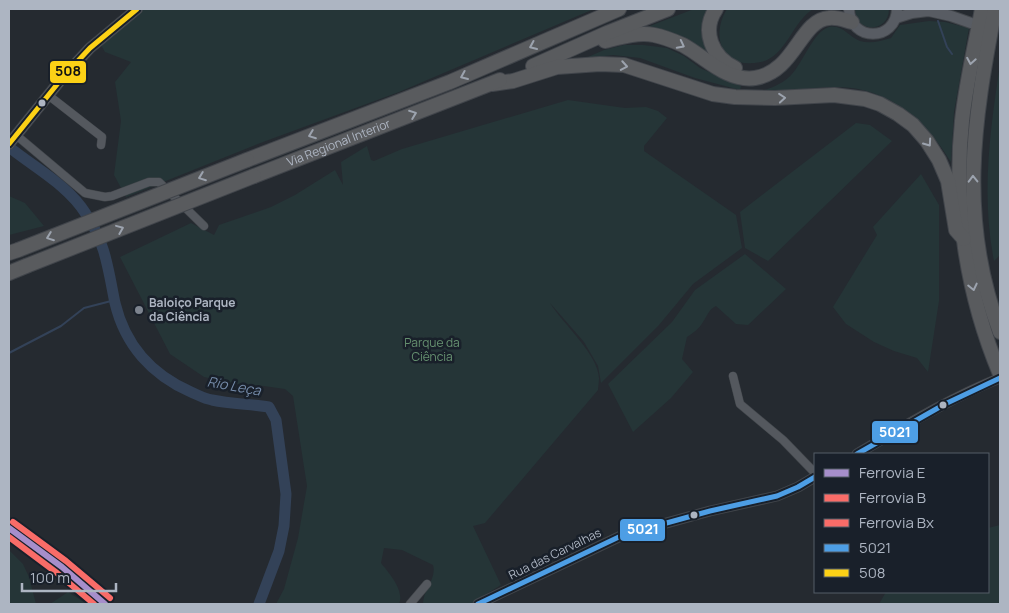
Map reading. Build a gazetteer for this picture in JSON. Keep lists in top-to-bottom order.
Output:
{
  "streets": {
    "highway": ["Via Regional Interior"],
    "street": ["Rua das Carvalhas"]
  },
  "water": ["Rio Leça"],
  "parks": ["Parque da Ciência"],
  "places": ["Baloiço Parque da Ciência"],
  "lines": [
    "transit line 508",
    "transit line 5021",
    "rail line Bx",
    "rail line E",
    "rail line B"
  ],
  "legend": [
    "Ferrovia E",
    "Ferrovia B",
    "Ferrovia Bx",
    "5021",
    "508"
  ],
  "scale_bar": "100 m"
}
